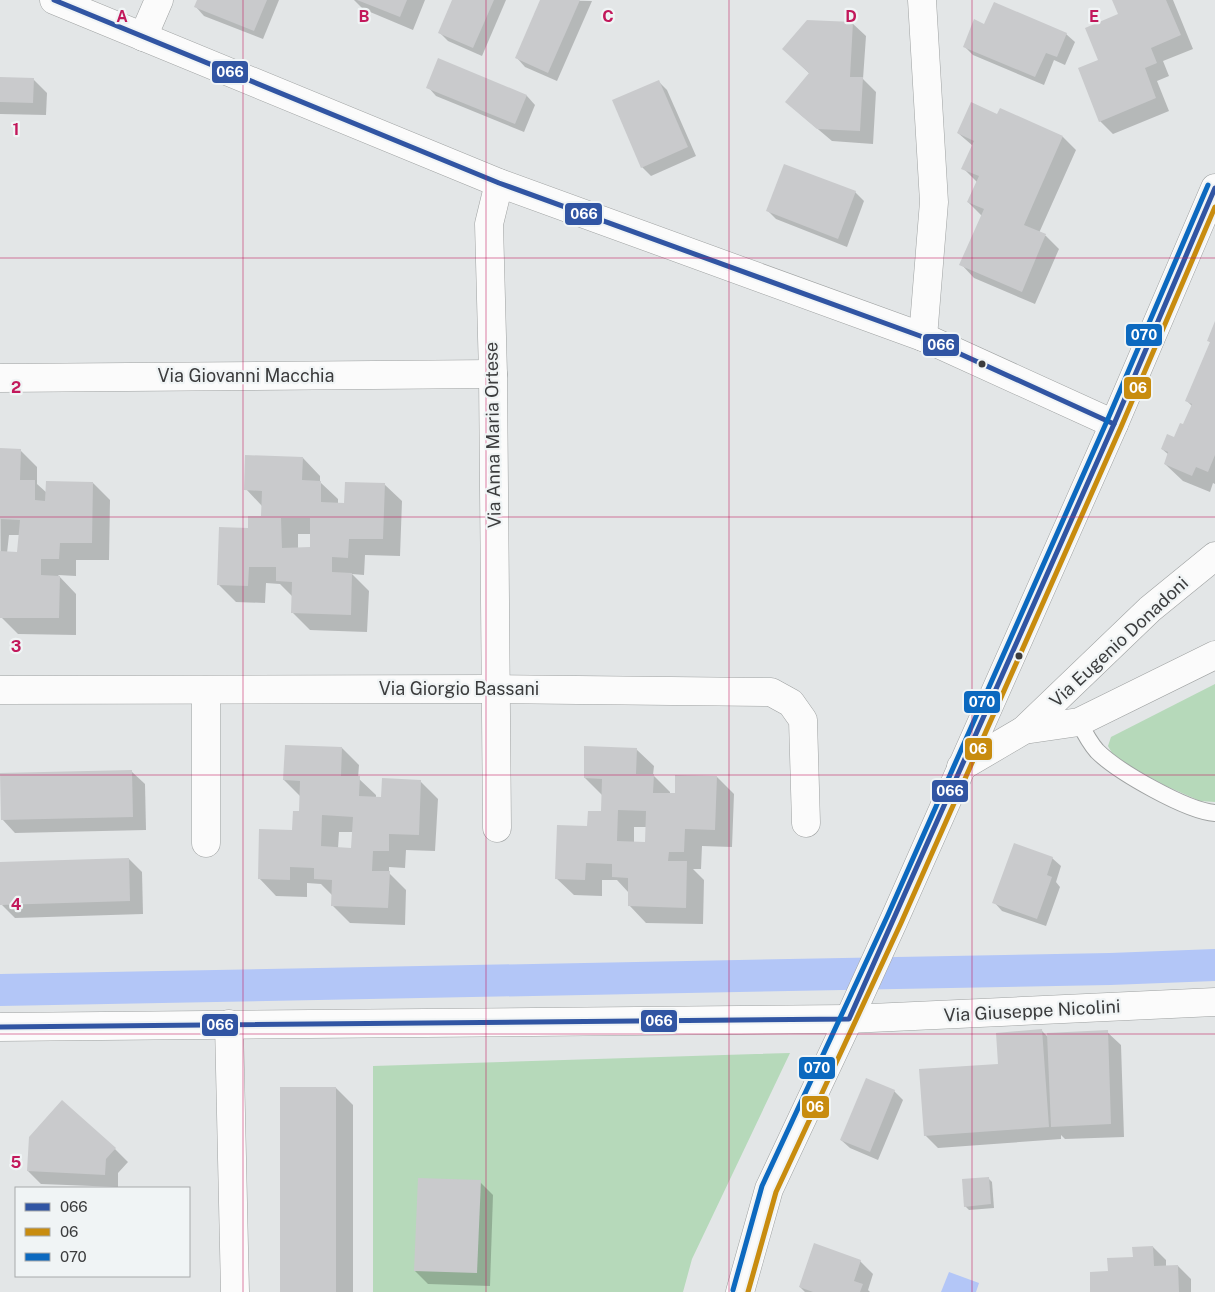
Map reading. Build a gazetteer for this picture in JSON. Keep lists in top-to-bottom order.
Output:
{
  "streets": {
    "street": [
      "Via Giovanni Macchia",
      "Via Anna Maria Ortese",
      "Via Eugenio Donadoni",
      "Via Giorgio Bassani",
      "Via Giuseppe Nicolini"
    ]
  },
  "crossings": [
    ["Via Giovanni Macchia", "Via Anna Maria Ortese"],
    ["Via Anna Maria Ortese", "Via Giorgio Bassani"]
  ],
  "lines": ["transit line 066", "transit line 070", "transit line 06"],
  "legend": ["066", "06", "070"],
  "grid": {
    "columns": [
      "A",
      "B",
      "C",
      "D",
      "E"
    ],
    "rows": [
      "1",
      "2",
      "3",
      "4",
      "5"
    ]
  }
}
